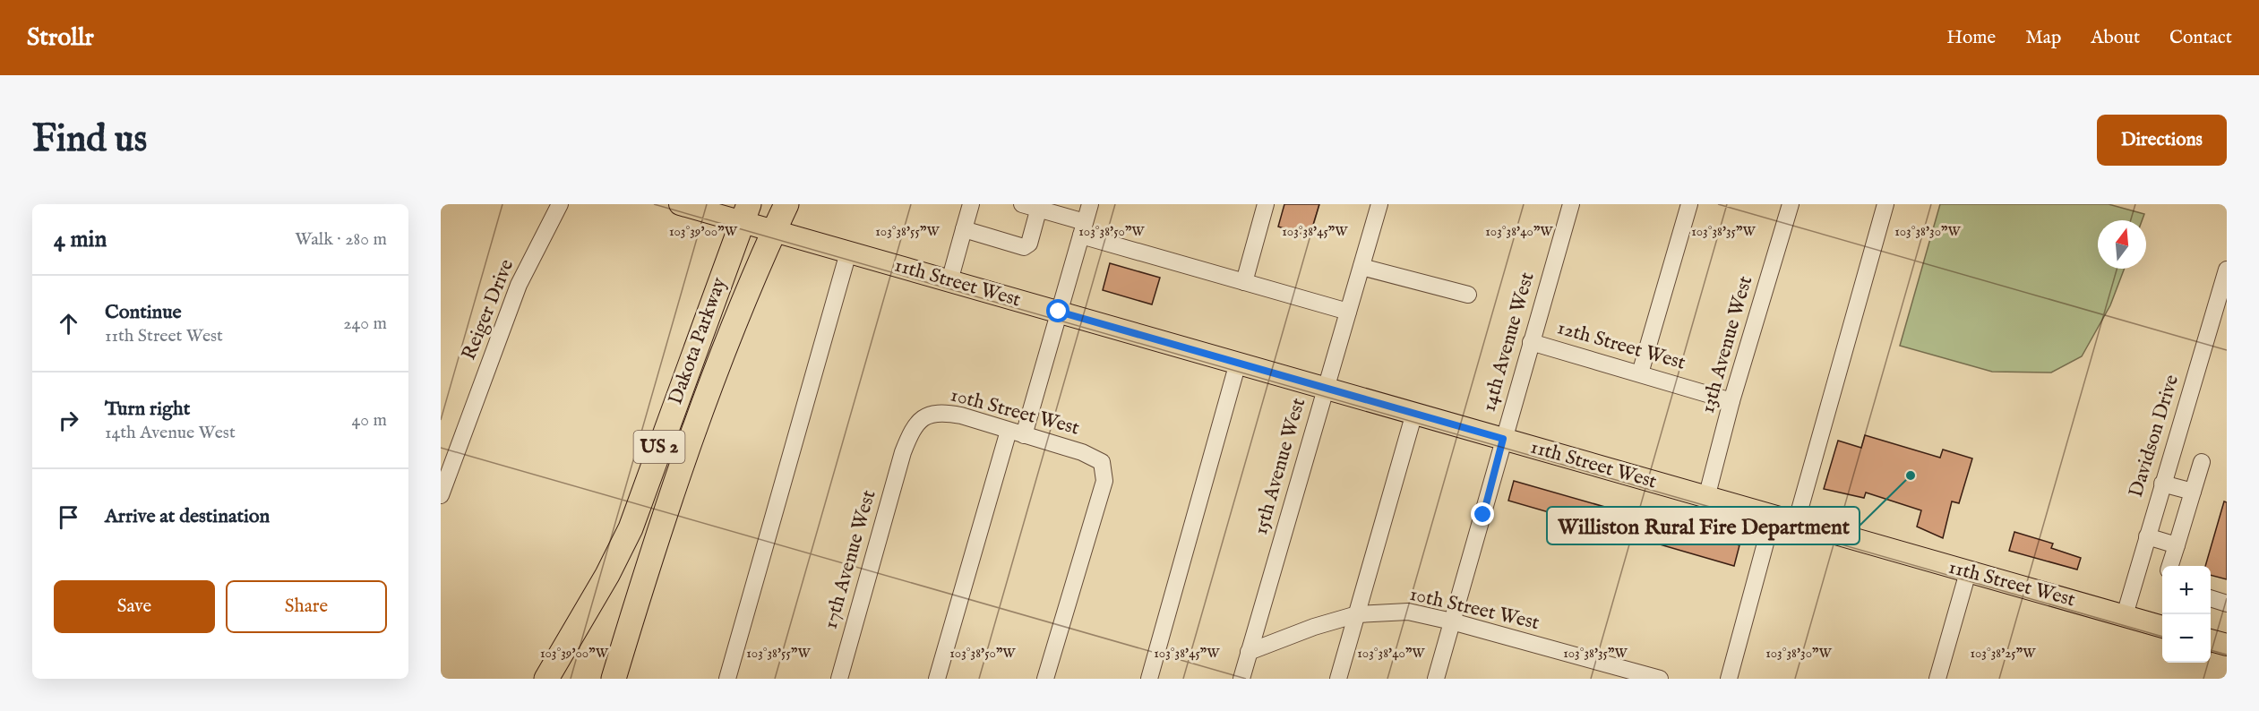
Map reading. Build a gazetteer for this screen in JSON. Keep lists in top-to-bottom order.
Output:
{
  "streets": {
    "highway": ["Dakota Parkway", "US 2"],
    "main road": ["11th Street West"],
    "street": [
      "Reiger Drive",
      "14th Avenue West",
      "13th Avenue West",
      "12th Street West",
      "10th Street West",
      "Davidson Drive",
      "15th Avenue West",
      "17th Avenue West"
    ]
  },
  "crossings": [
    ["11th Street West", "Dakota Parkway"],
    ["11th Street West", "14th Avenue West"],
    ["11th Street West", "13th Avenue West"],
    ["11th Street West", "Davidson Drive"],
    ["11th Street West", "15th Avenue West"],
    ["14th Avenue West", "12th Street West"],
    ["14th Avenue West", "10th Street West"],
    ["13th Avenue West", "12th Street West"],
    ["10th Street West", "15th Avenue West"],
    ["10th Street West", "17th Avenue West"]
  ],
  "places": ["Williston Rural Fire Department"],
  "north": "top",
  "page": {
    "header": "Strollr",
    "nav": [
      "Home",
      "Map",
      "About",
      "Contact"
    ],
    "buttons": [
      "Directions",
      ["Save", "Share"]
    ],
    "title": "Find us",
    "heading": ["4 min", "Walk · 280 m"],
    "list": [
      ["Continue", "11th Street West", "240 m"],
      ["Turn right", "14th Avenue West", "40 m"],
      "Arrive at destination"
    ],
    "map_buttons": ["+", "−"]
  },
  "coordinates": [
    "103°39'00\"W",
    "103°38'55\"W",
    "103°38'50\"W",
    "103°38'45\"W",
    "103°38'40\"W",
    "103°38'35\"W",
    "103°38'30\"W",
    "103°38'25\"W"
  ]
}
